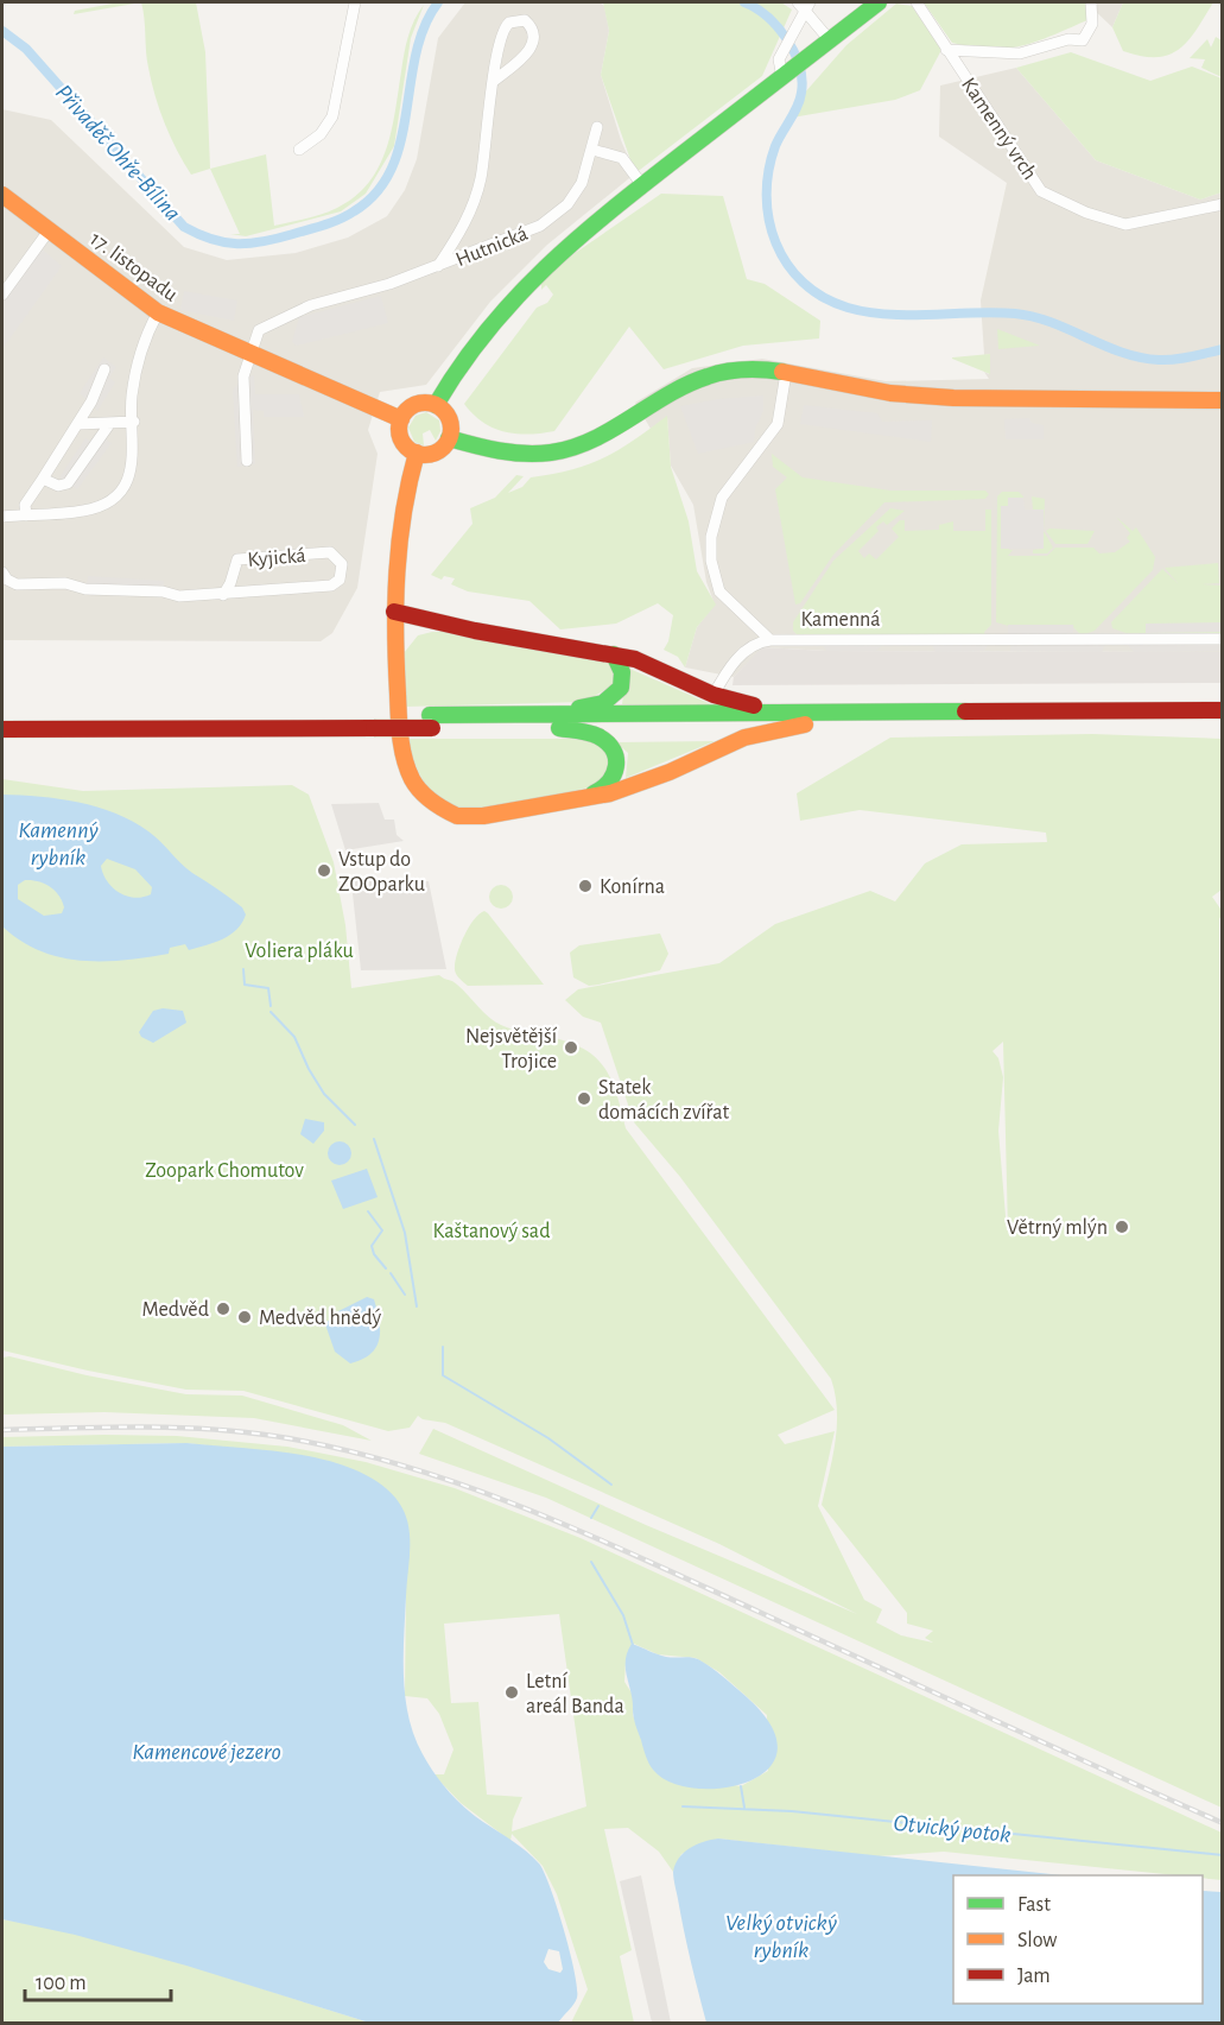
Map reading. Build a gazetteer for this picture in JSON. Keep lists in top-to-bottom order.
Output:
{
  "streets": {
    "main road": ["17. listopadu"],
    "street": [
      "Kamenný vrch",
      "Hutnická",
      "Kyjická",
      "Kamenná"
    ]
  },
  "water": [
    "Přivaděč Ohře-Bílina",
    "Kamenný rybník",
    "Kamencové jezero",
    "Otvický potok",
    "Velký otvický rybník"
  ],
  "parks": ["Voliera pláku", "Zoopark Chomutov", "Kaštanový sad"],
  "places": [
    "Vstup do ZOOparku",
    "Konírna",
    "Nejsvětější Trojice",
    "Statek domácích zvířat",
    "Větrný mlýn",
    "Medvěd",
    "Medvěd hnědý",
    "Letní areál Banda"
  ],
  "legend": ["Fast", "Slow", "Jam"],
  "scale_bar": "100 m"
}
